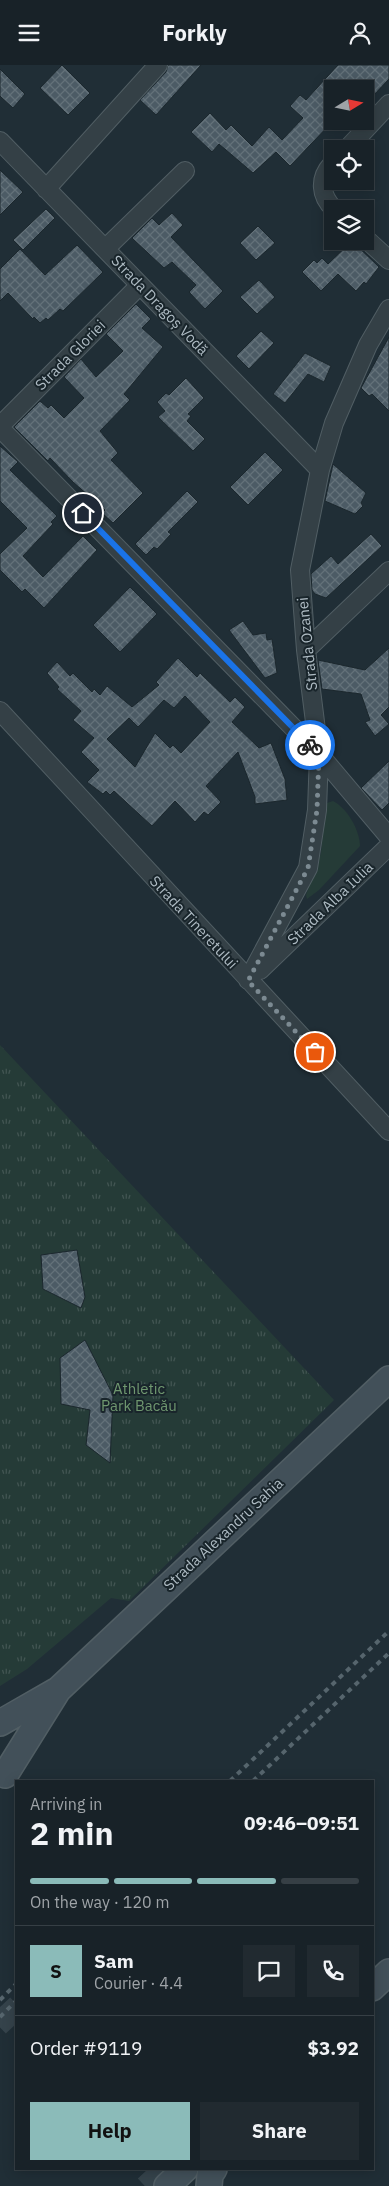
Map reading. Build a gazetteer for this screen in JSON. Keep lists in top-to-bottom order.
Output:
{
  "streets": {
    "street": [
      "Strada Dragoș Vodă",
      "Strada Gloriei",
      "Strada Ozanei",
      "Strada Alba Iulia",
      "Strada Tineretului",
      "Strada Alexandru Sahia"
    ]
  },
  "crossings": [
    ["Strada Dragoș Vodă", "Strada Gloriei"],
    ["Strada Dragoș Vodă", "Strada Ozanei"],
    ["Strada Ozanei", "Strada Alba Iulia"],
    ["Strada Ozanei", "Strada Tineretului"],
    ["Strada Alba Iulia", "Strada Tineretului"]
  ],
  "parks": ["Athletic Park Bacău"],
  "north": "right",
  "page": {
    "header": "Forkly",
    "heading": ["2 min", "Arriving in", "09:46–09:51"],
    "panel": [
      "Sam",
      "Courier · 4.4",
      "Order #9119",
      "$3.92"
    ],
    "bar": "On the way · 120 m",
    "round": "S",
    "buttons": ["Help", "Share"]
  }
}
